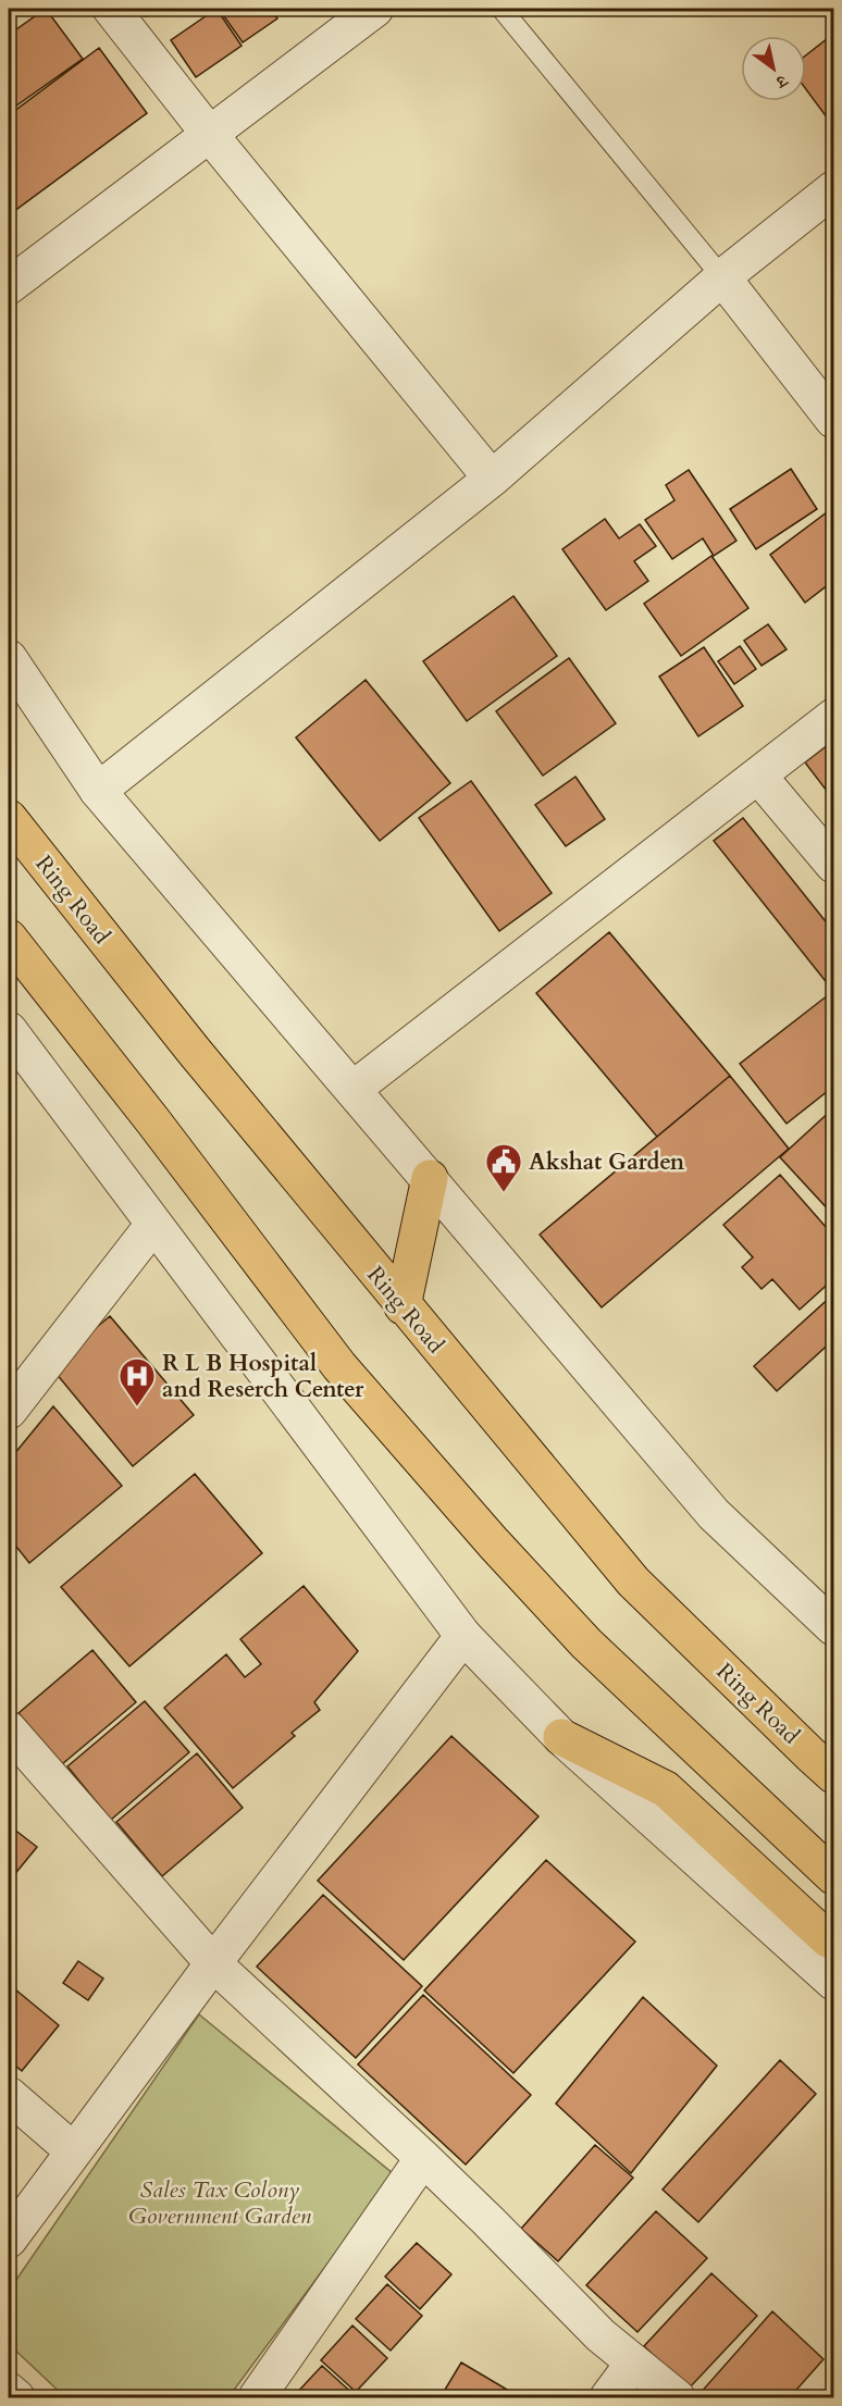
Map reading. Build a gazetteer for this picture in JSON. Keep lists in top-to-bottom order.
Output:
{
  "streets": {
    "highway": ["Ring Road"]
  },
  "parks": ["Sales Tax Colony Government Garden"],
  "places": {
    "public building": ["Akshat Garden"],
    "hospital": ["R L B Hospital and Reserch Center"]
  },
  "north": "bottom right"
}
